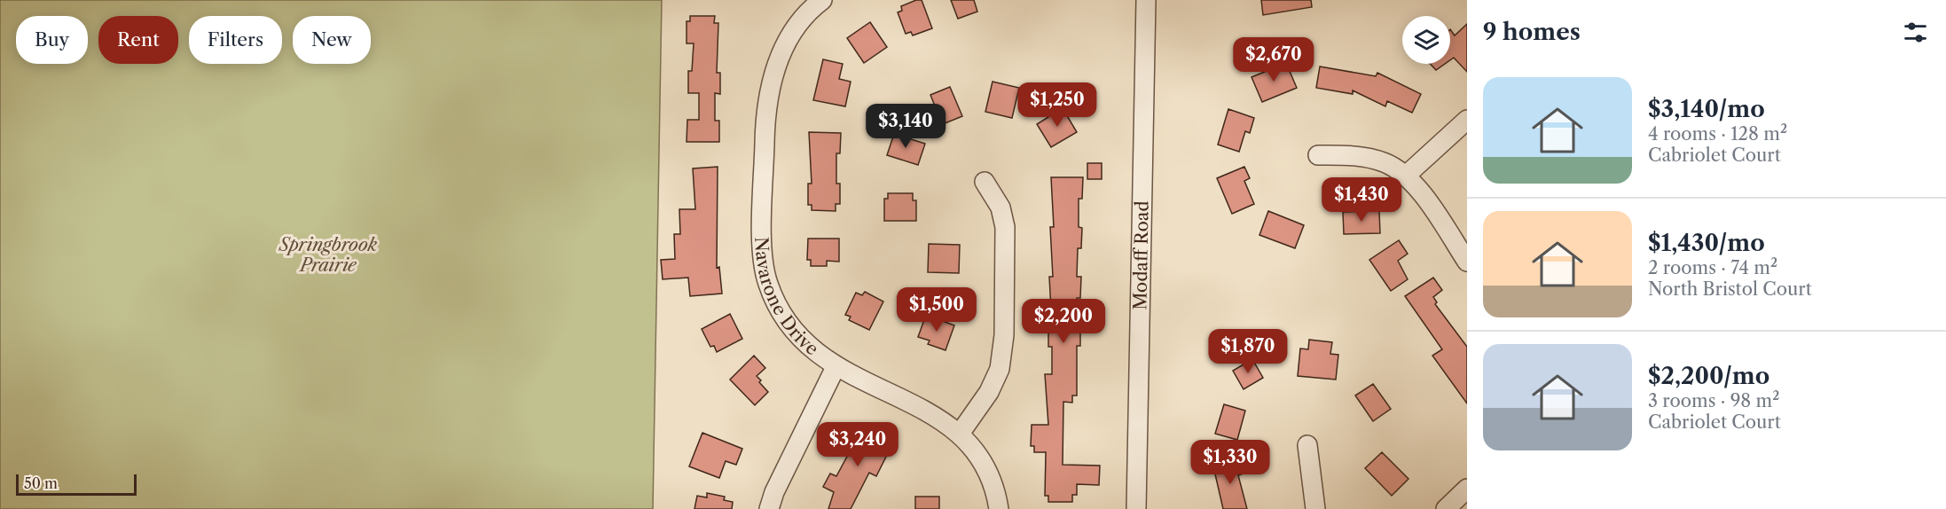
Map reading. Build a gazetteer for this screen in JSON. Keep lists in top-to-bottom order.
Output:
{
  "streets": {
    "street": ["Modaff Road", "Navarone Drive"]
  },
  "parks": ["Springbrook Prairie"],
  "scale_bar": "50 m",
  "page": {
    "heading": "9 homes",
    "chip": [
      "Buy",
      "Rent",
      "Filters",
      "New"
    ],
    "price": [
      "$2,670",
      "$1,250",
      "$3,140",
      "$1,430",
      "$1,500",
      "$2,200",
      "$1,870",
      "$3,240",
      "$1,330"
    ],
    "list": [
      {
        "name": "$3,140/mo",
        "note": "4 rooms · 128 m² · Cabriolet Court"
      },
      {
        "name": "$1,430/mo",
        "note": "2 rooms · 74 m² · North Bristol Court"
      },
      {
        "name": "$2,200/mo",
        "note": "3 rooms · 98 m² · Cabriolet Court"
      }
    ],
    "scale": "50 m"
  }
}
